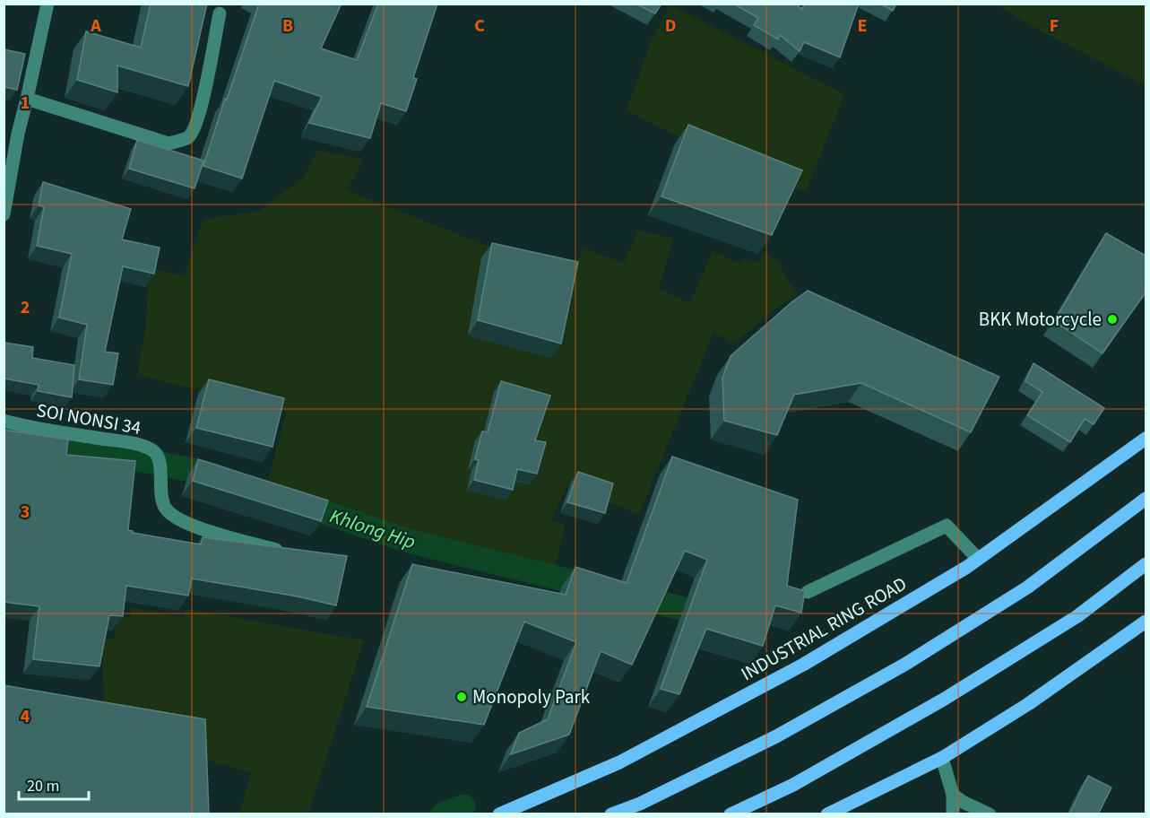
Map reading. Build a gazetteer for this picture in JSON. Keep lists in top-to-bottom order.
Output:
{
  "streets": {
    "main road": ["INDUSTRIAL RING ROAD"],
    "street": ["SOI NONSI 34"]
  },
  "water": ["Khlong Hip"],
  "places": ["BKK Motorcycle", "Monopoly Park"],
  "scale_bar": "20 m",
  "grid": {
    "columns": [
      "A",
      "B",
      "C",
      "D",
      "E",
      "F"
    ],
    "rows": [
      "1",
      "2",
      "3",
      "4"
    ]
  }
}
